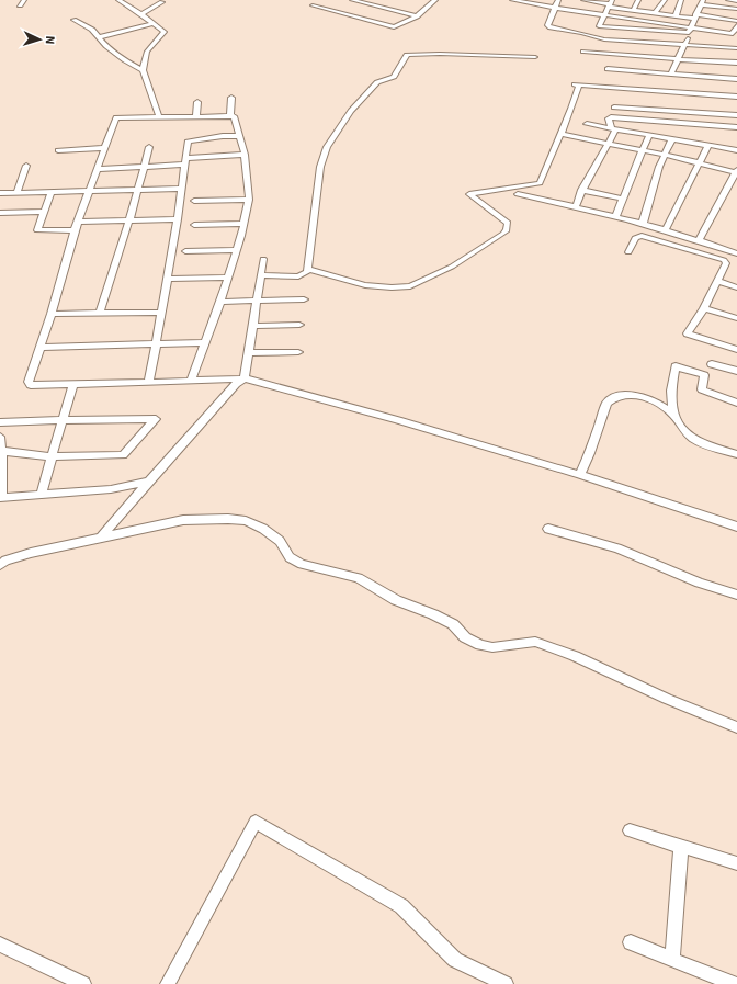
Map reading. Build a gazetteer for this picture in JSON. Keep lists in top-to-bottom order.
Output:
{
  "north": "right"
}
